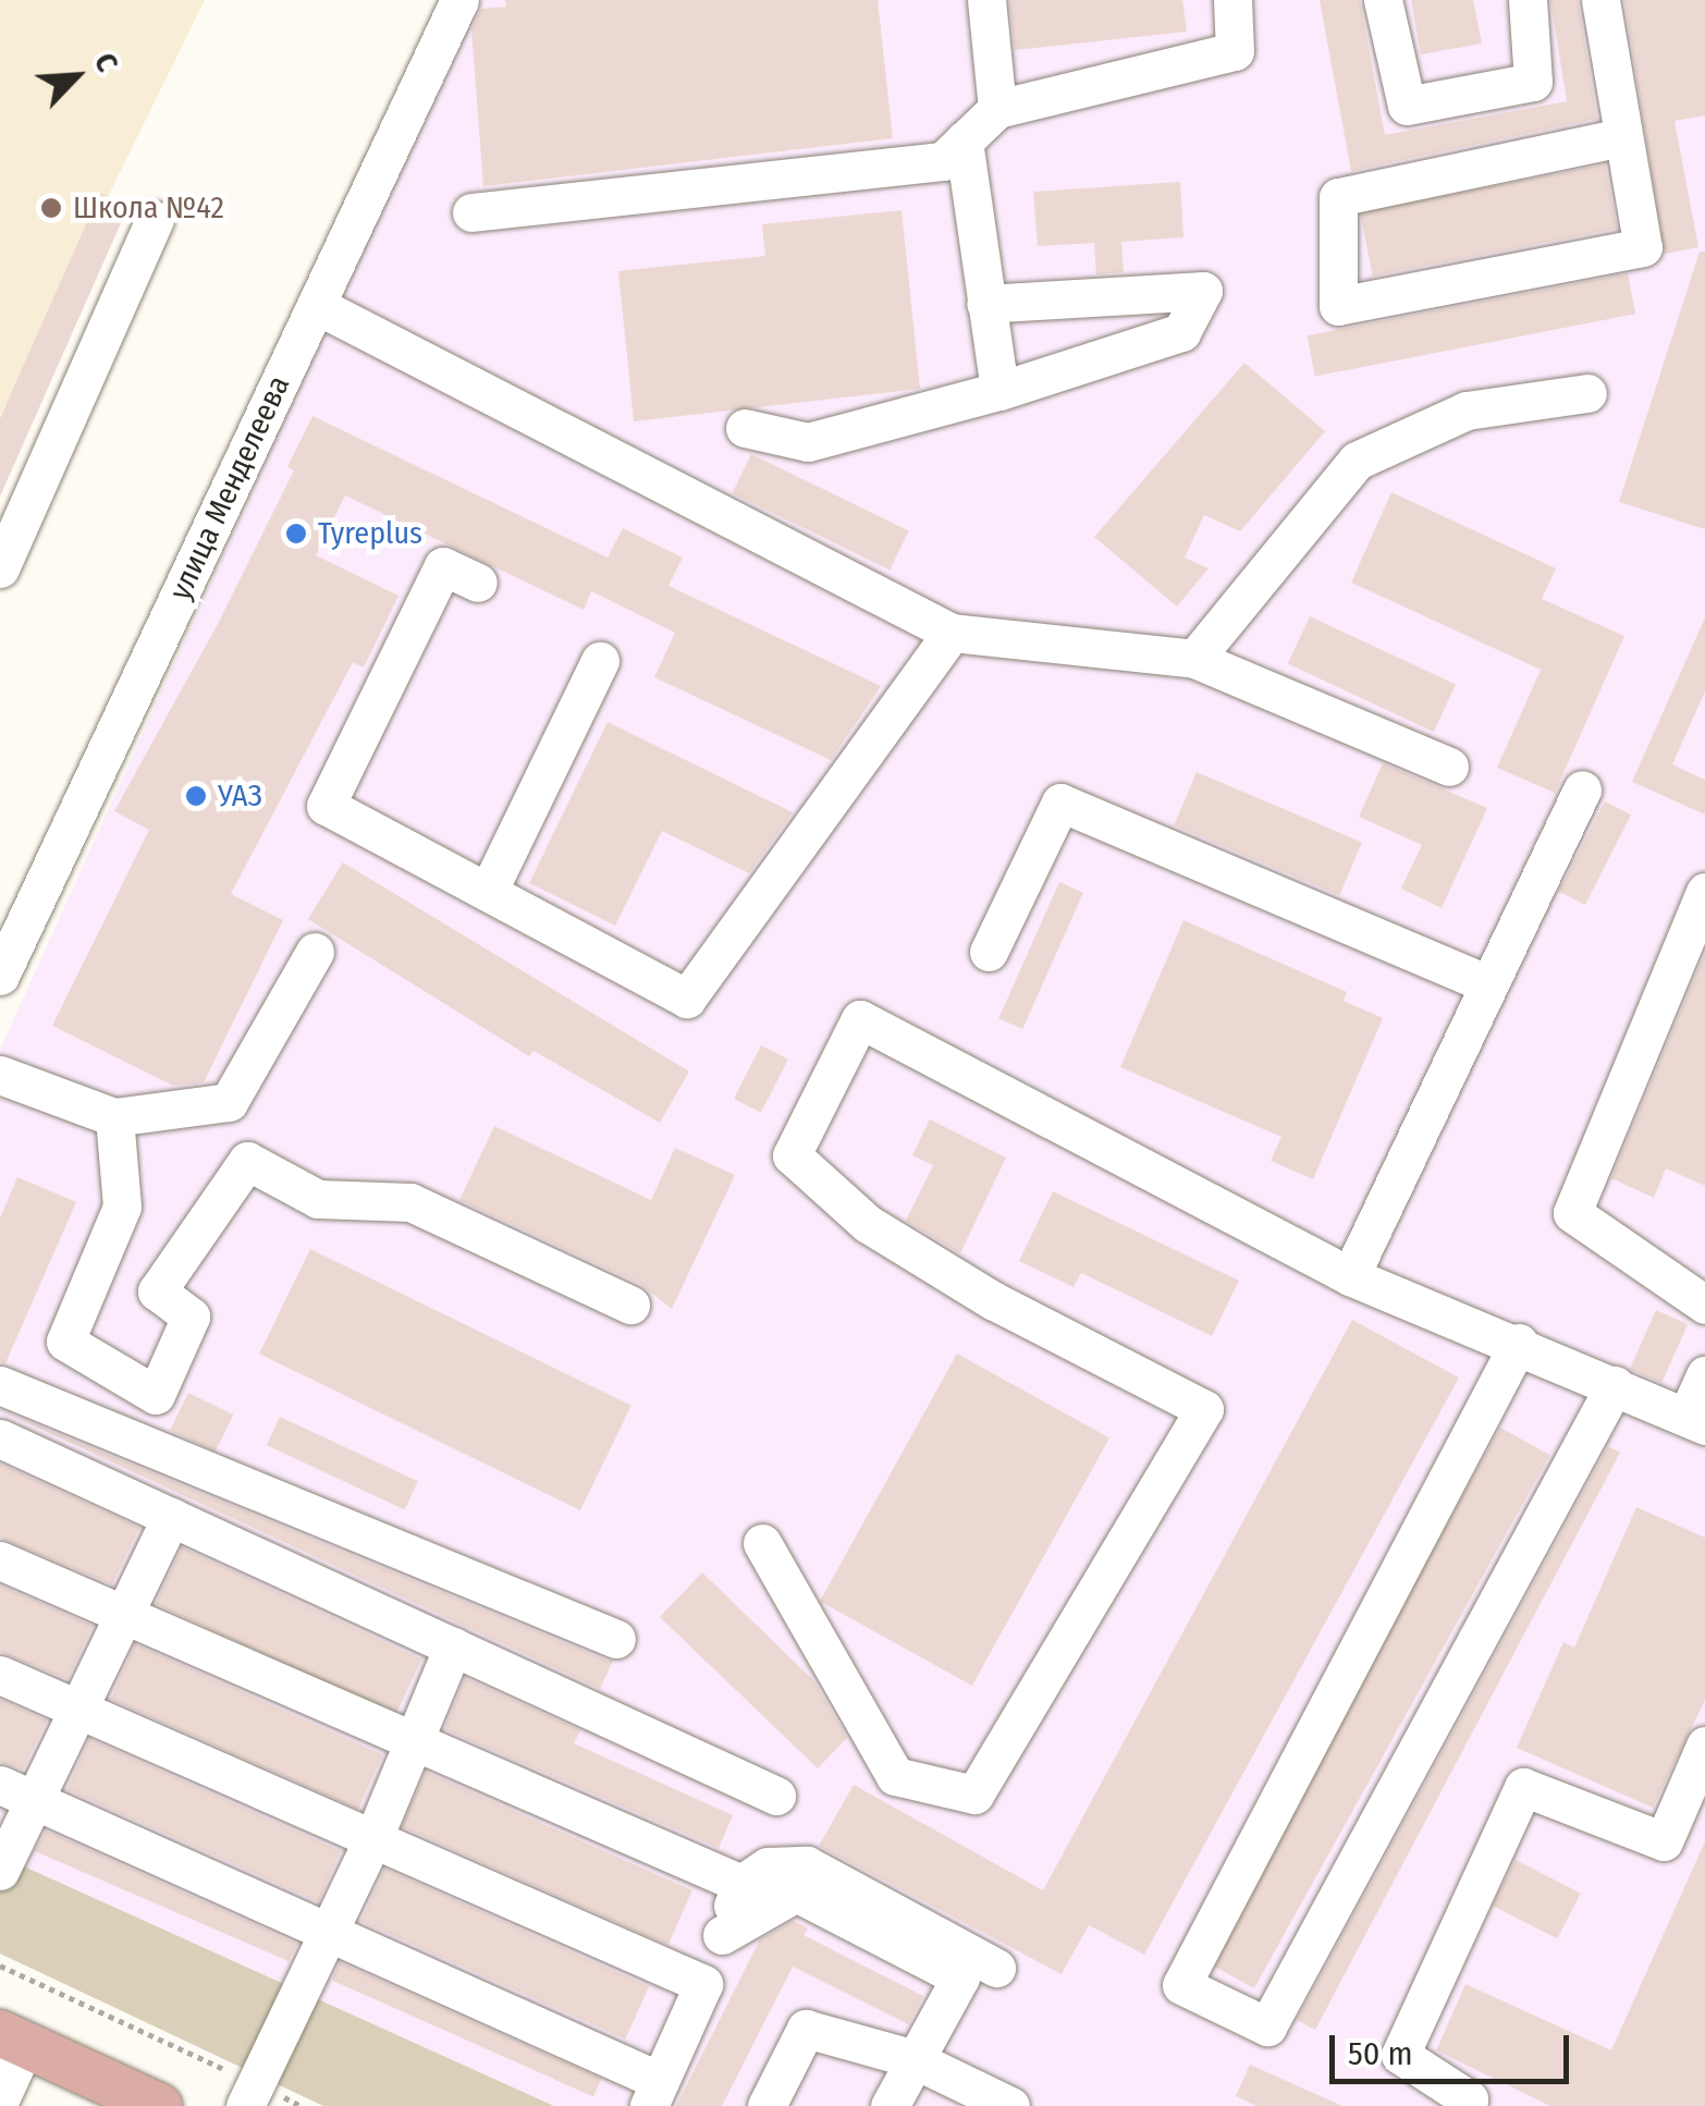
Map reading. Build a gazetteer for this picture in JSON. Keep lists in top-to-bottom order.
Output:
{
  "streets": {
    "street": ["улица Менделеева"]
  },
  "places": ["Школа №42", "Tyreplus", "УАЗ"],
  "scale_bar": "50 m",
  "north": "top right"
}
